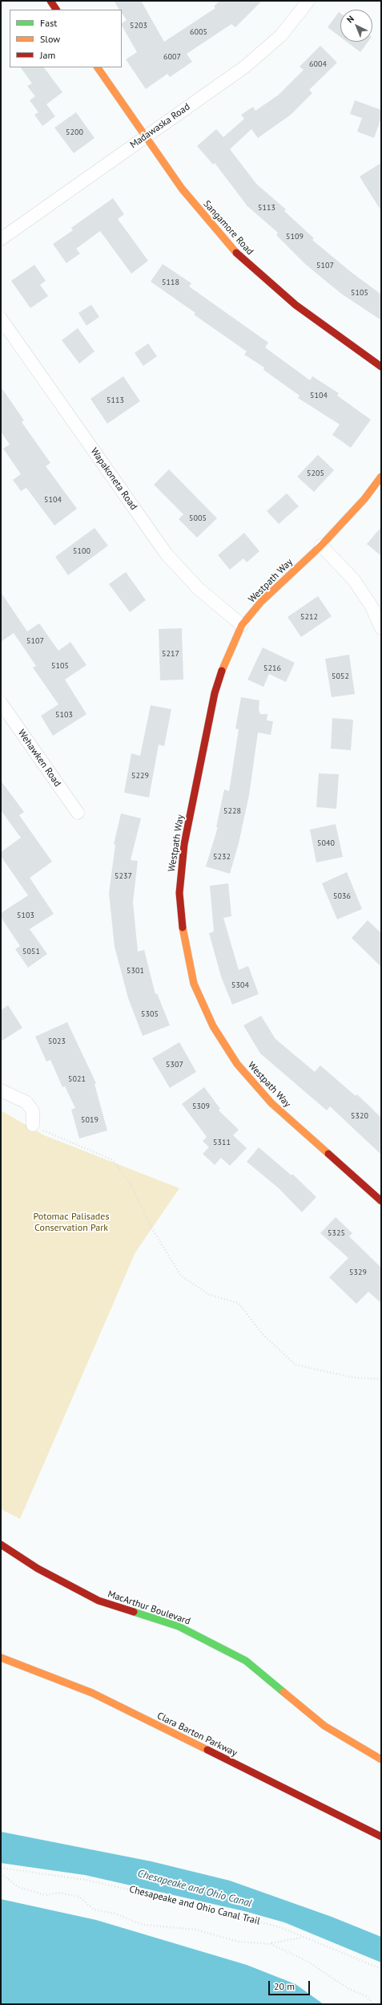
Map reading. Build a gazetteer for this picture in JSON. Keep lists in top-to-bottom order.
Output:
{
  "streets": {
    "main road": [
      "Sangamore Road",
      "Westpath Way",
      "MacArthur Boulevard",
      "Clara Barton Parkway"
    ],
    "street": ["Madawaska Road", "Wapakoneta Road", "Wehawken Road"],
    "path": ["Chesapeake and Ohio Canal Trail"]
  },
  "crossings": [
    ["Madawaska Road", "Sangamore Road"],
    ["Wapakoneta Road", "Westpath Way"]
  ],
  "water": ["Chesapeake and Ohio Canal"],
  "parks": ["Potomac Palisades Conservation Park"],
  "house_numbers": [
    "5203",
    "6005",
    "6007",
    "6004",
    "5200",
    "5113",
    "5109",
    "5107",
    "5118",
    "5105",
    "5104",
    "5113",
    "5205",
    "5104",
    "5005",
    "5100",
    "5212",
    "5107",
    "5217",
    "5105",
    "5216",
    "5052",
    "5103",
    "5229",
    "5228",
    "5040",
    "5232",
    "5237",
    "5036",
    "5103",
    "5051",
    "5301",
    "5304",
    "5305",
    "5023",
    "5307",
    "5021",
    "5309",
    "5320",
    "5019",
    "5311",
    "5325",
    "5329"
  ],
  "legend": ["Fast", "Slow", "Jam"],
  "scale_bar": "20 m",
  "north": "top left"
}
